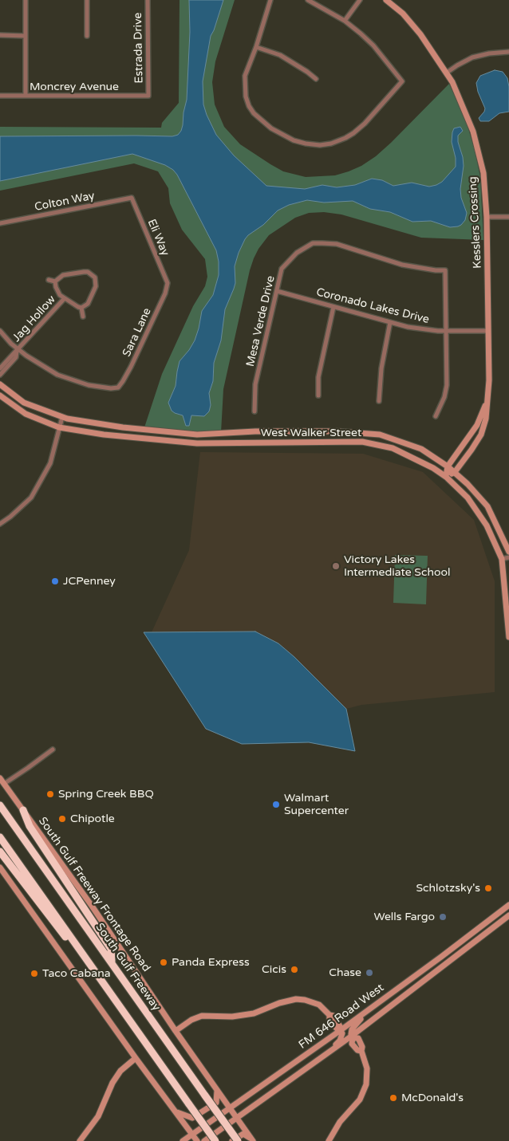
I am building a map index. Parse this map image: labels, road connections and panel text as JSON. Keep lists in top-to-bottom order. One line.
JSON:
{"streets":{"highway":["South Gulf Freeway"],"main road":["Kesslers Crossing","West Walker Street","South Gulf Freeway Frontage Road","FM 646 Road West"],"street":["Estrada Drive","Moncrey Avenue","Colton Way","Eli Way","Coronado Lakes Drive","Jag Hollow","Mesa Verde Drive","Sara Lane"]},"crossings":[["Estrada Drive","Moncrey Avenue"],["Colton Way","Eli Way"],["Kesslers Crossing","Coronado Lakes Drive"],["Kesslers Crossing","West Walker Street"],["Eli Way","Sara Lane"],["Coronado Lakes Drive","Mesa Verde Drive"],["Jag Hollow","Sara Lane"],["South Gulf Freeway Frontage Road","FM 646 Road West"]],"places":["Victory Lakes Intermediate School","JCPenney","Spring Creek BBQ","Walmart Supercenter","Chipotle","Schlotzsky's","Wells Fargo","Panda Express","Cicis","Chase","Taco Cabana","McDonald's"]}
